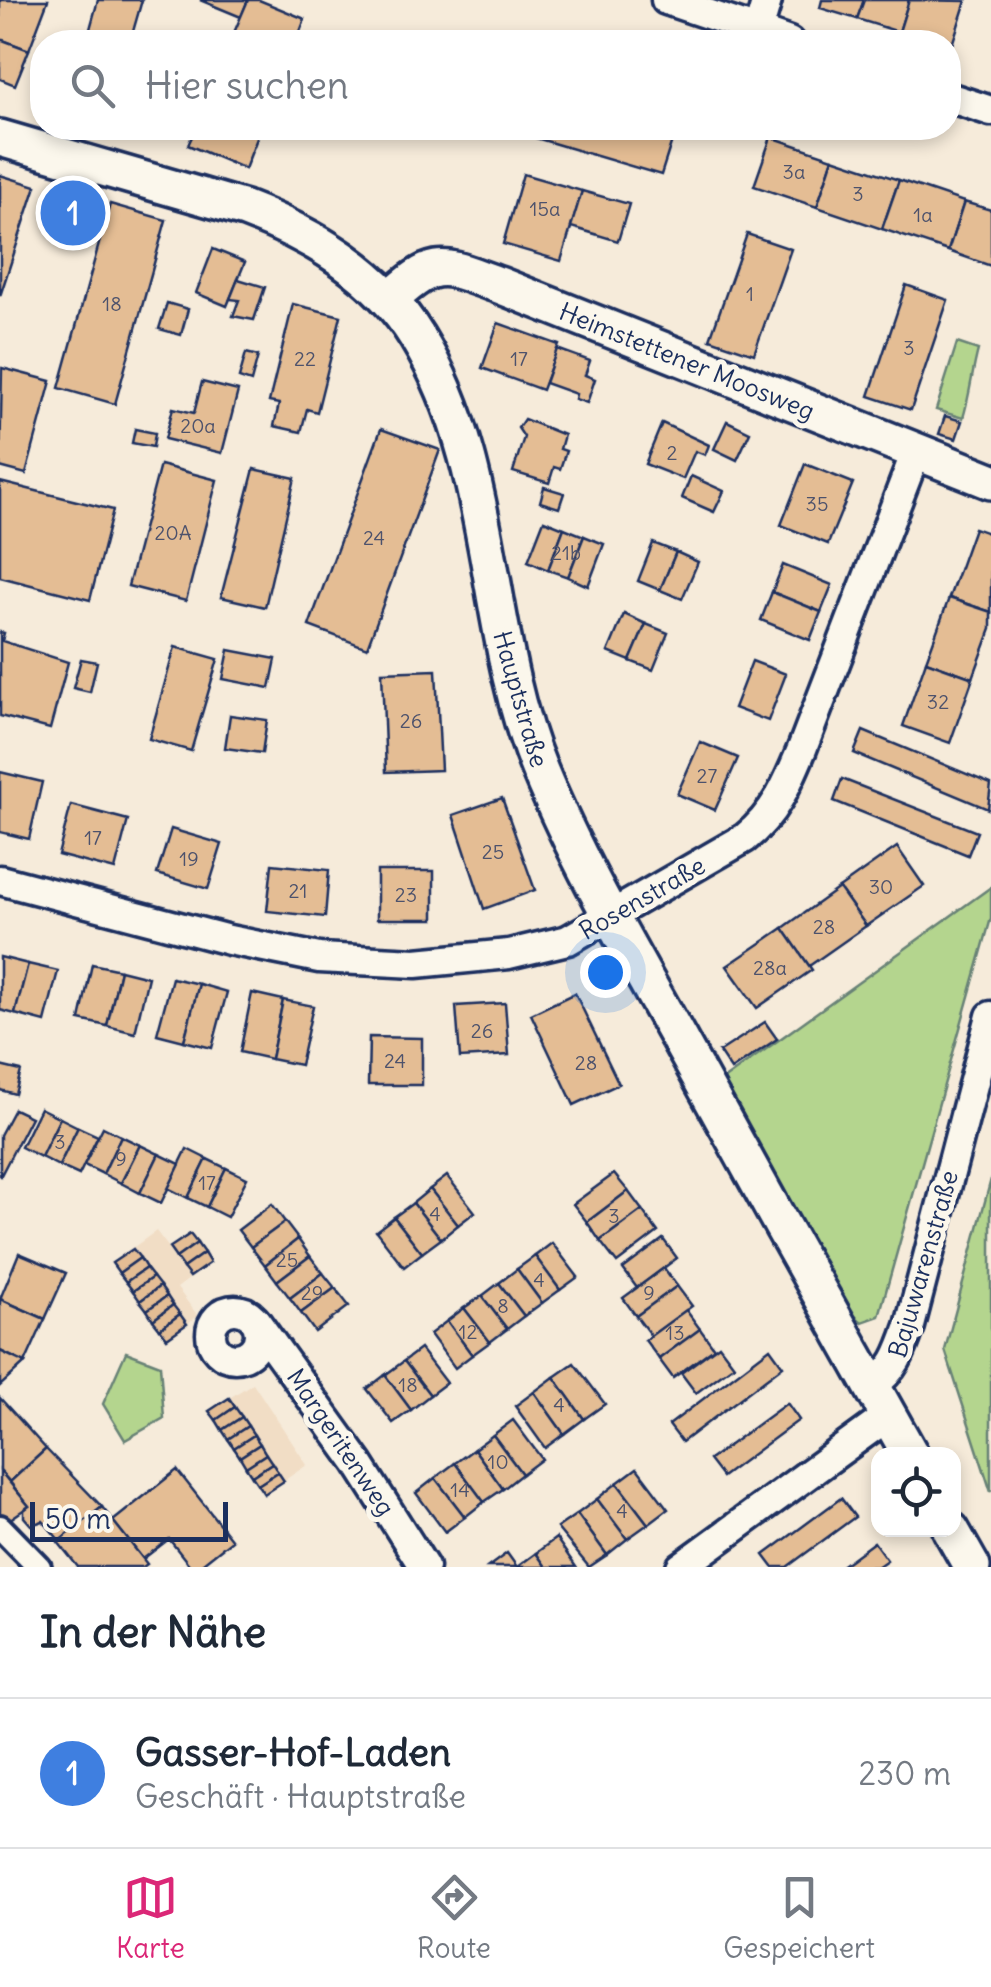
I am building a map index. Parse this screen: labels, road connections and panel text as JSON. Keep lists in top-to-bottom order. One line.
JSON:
{"streets":{"street":["Heimstettener Moosweg","Hauptstraße","Rosenstraße","Bajuwarenstraße","Margeritenweg"]},"crossings":[["Heimstettener Moosweg","Hauptstraße"],["Heimstettener Moosweg","Rosenstraße"],["Hauptstraße","Rosenstraße"],["Hauptstraße","Bajuwarenstraße"]],"house_numbers":["3a","3","15a","1a","1","18","3","22","17","20a","2","35","20A","24","21b","32","26","27","17","25","19","30","21","23","28","28a","26","24","28","3","9","17","4","3","25","4","29","9","8","12","13","18","4","10","14","4"],"scale_bar":"50 m","page":{"search":"Hier suchen","pins":"1","scale":"50 m","heading":"In der Nähe","list":[{"mark":"1","name":"Gasser-Hof-Laden","note":"Geschäft · Hauptstraße","value":"230 m"}],"nav":["Karte","Route","Gespeichert"]}}
